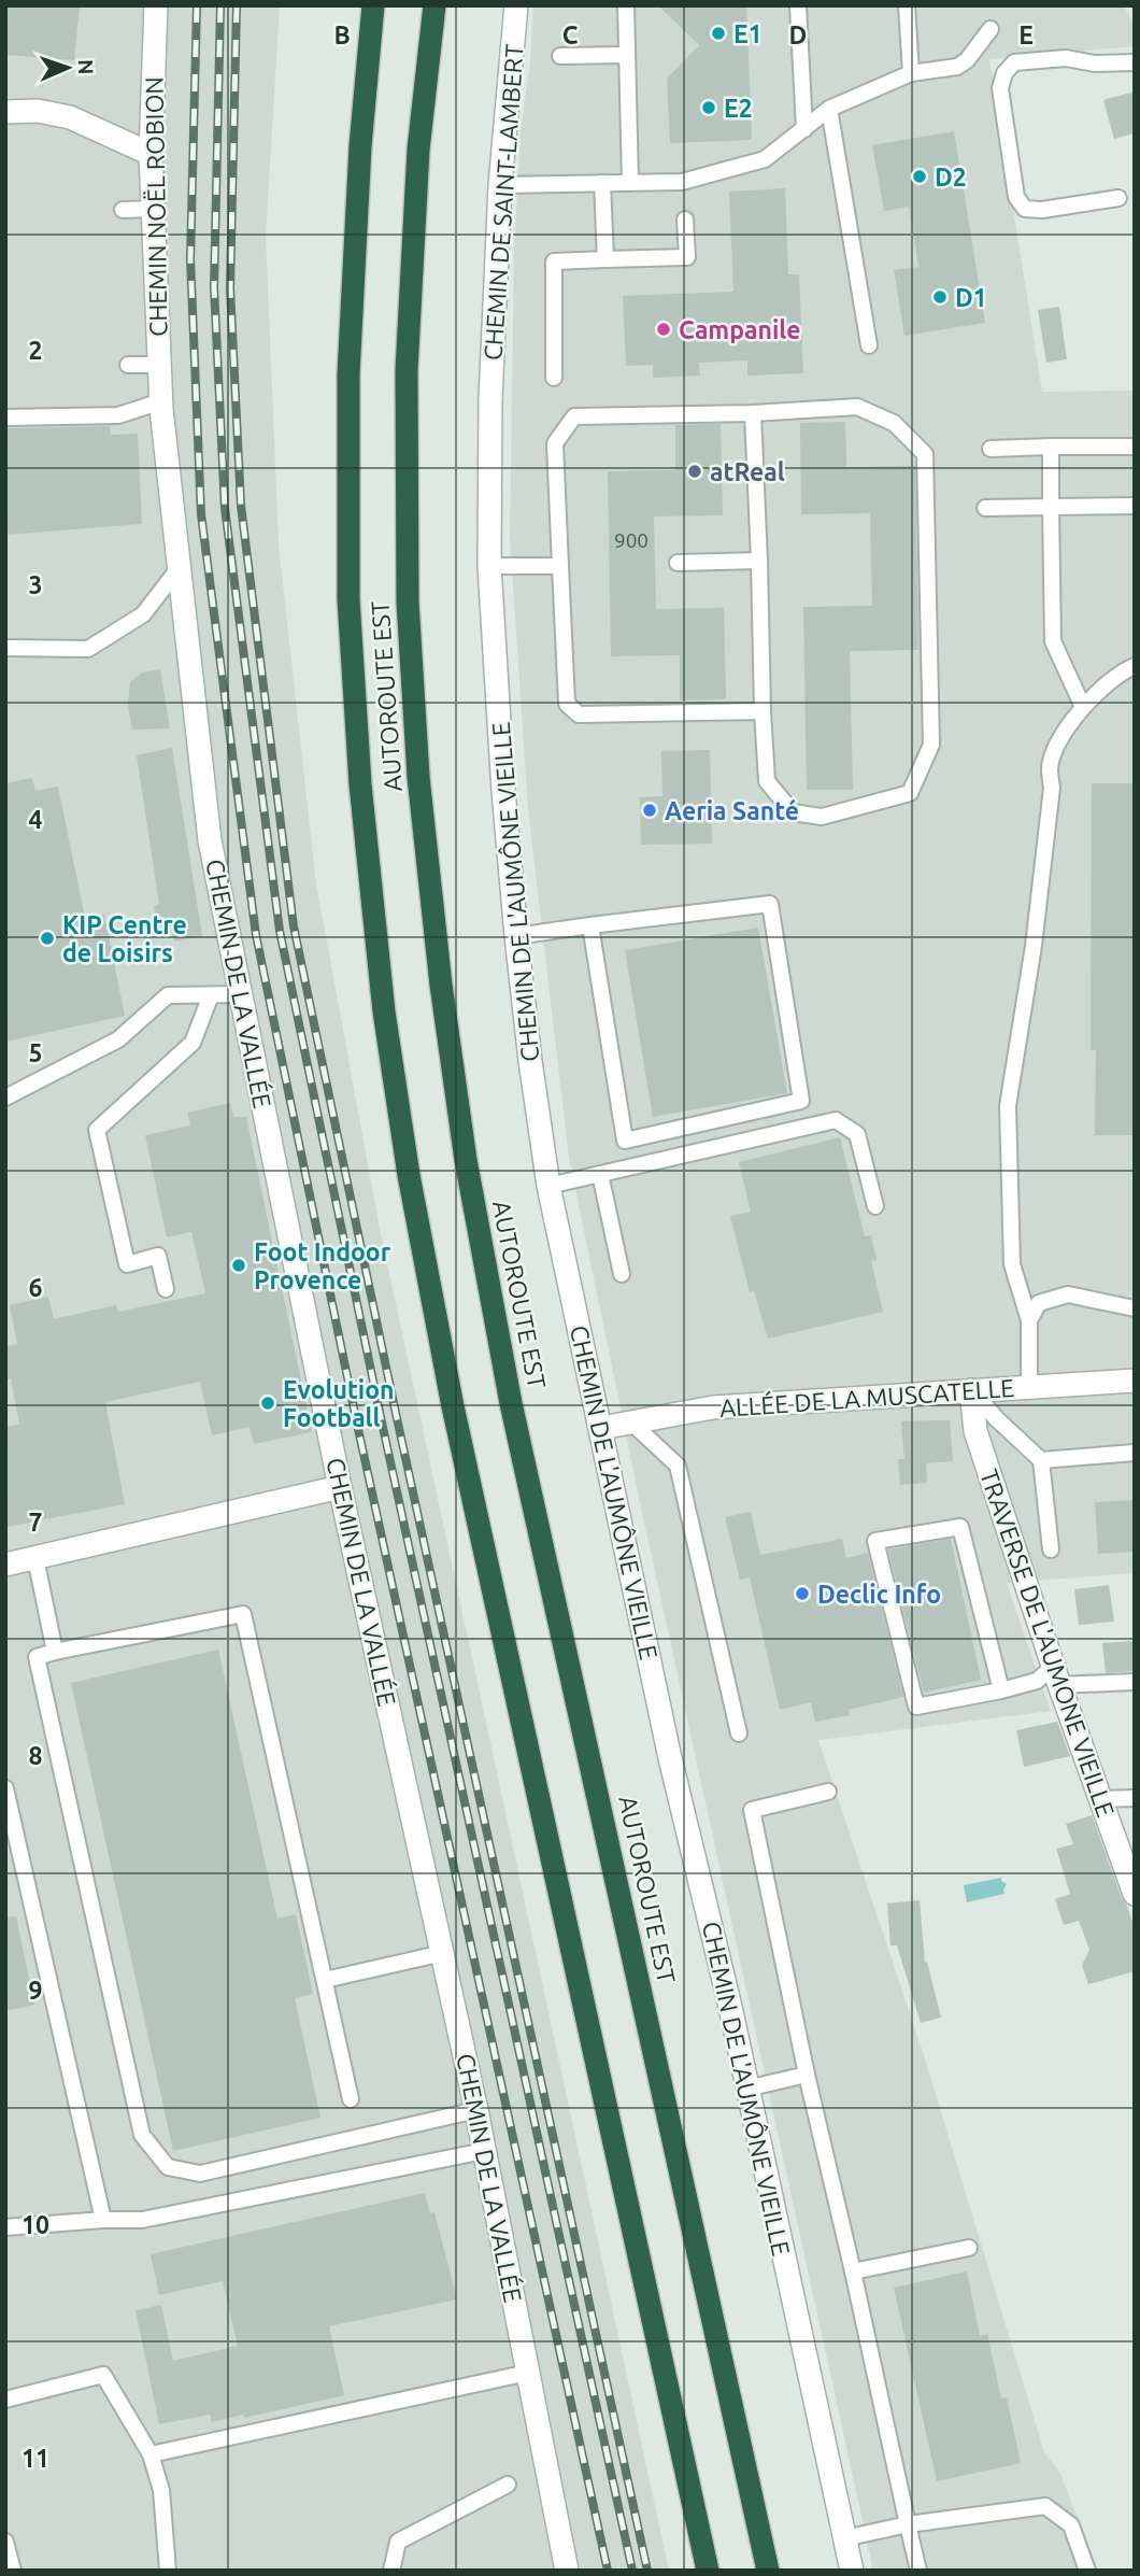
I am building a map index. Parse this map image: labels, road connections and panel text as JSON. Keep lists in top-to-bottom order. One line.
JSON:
{"streets":{"highway":["AUTOROUTE EST"],"street":["CHEMIN DE SAINT-LAMBERT","CHEMIN NOËL ROBION","CHEMIN DE L'AUMÔNE VIEILLE","CHEMIN DE LA VALLÉE","ALLÉE DE LA MUSCATELLE","TRAVERSE DE L'AUMONE VIEILLE"]},"crossings":[["CHEMIN DE SAINT-LAMBERT","CHEMIN DE L'AUMÔNE VIEILLE"],["CHEMIN NOËL ROBION","CHEMIN DE LA VALLÉE"],["CHEMIN DE L'AUMÔNE VIEILLE","ALLÉE DE LA MUSCATELLE"],["ALLÉE DE LA MUSCATELLE","TRAVERSE DE L'AUMONE VIEILLE"]],"places":["E1","E2","D2","D1","Campanile","atReal","Aeria Santé","KIP Centre de Loisirs","Foot Indoor Provence","Evolution Football","Declic Info"],"house_numbers":["900"],"north":"right","grid":{"columns":["B","C","D","E"],"rows":["2","3","4","5","6","7","8","9","10","11"]}}
